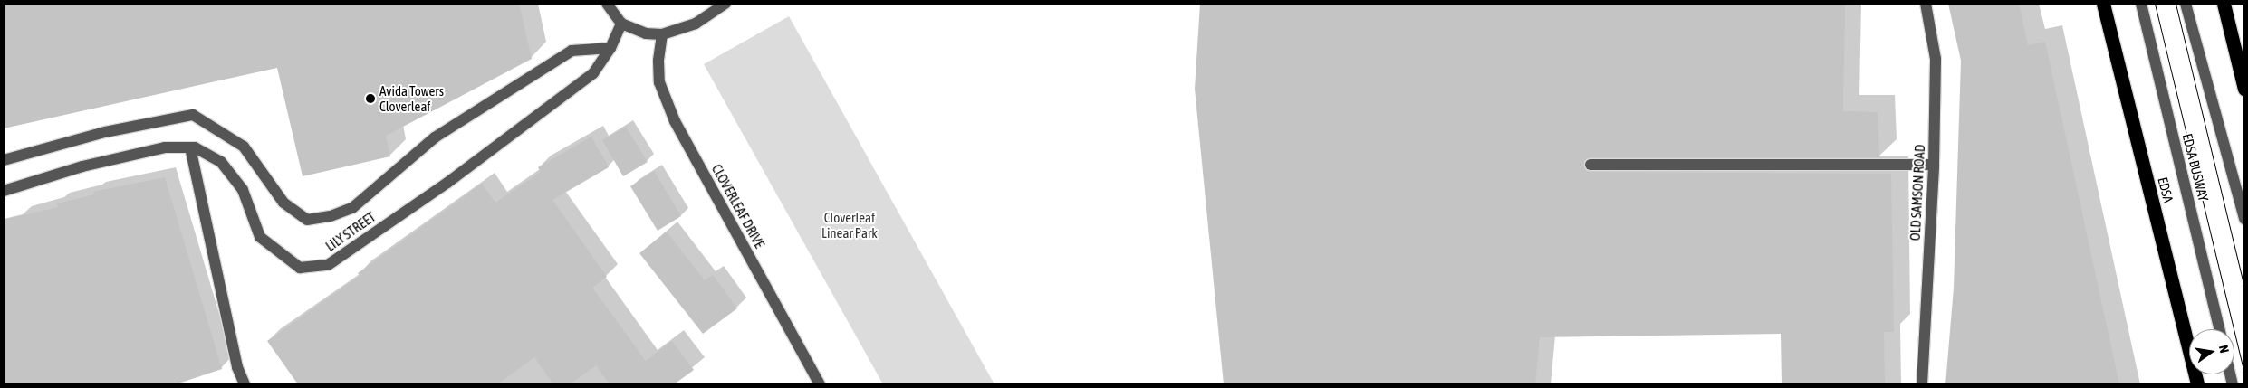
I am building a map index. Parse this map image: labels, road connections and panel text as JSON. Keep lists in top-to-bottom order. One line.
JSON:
{"streets":{"highway":["EDSA"],"street":["EDSA BUSWAY","OLD SAMSON ROAD","CLOVERLEAF DRIVE","LILY STREET"]},"parks":["Cloverleaf Linear Park"],"places":["Avida Towers Cloverleaf"],"north":"right"}
